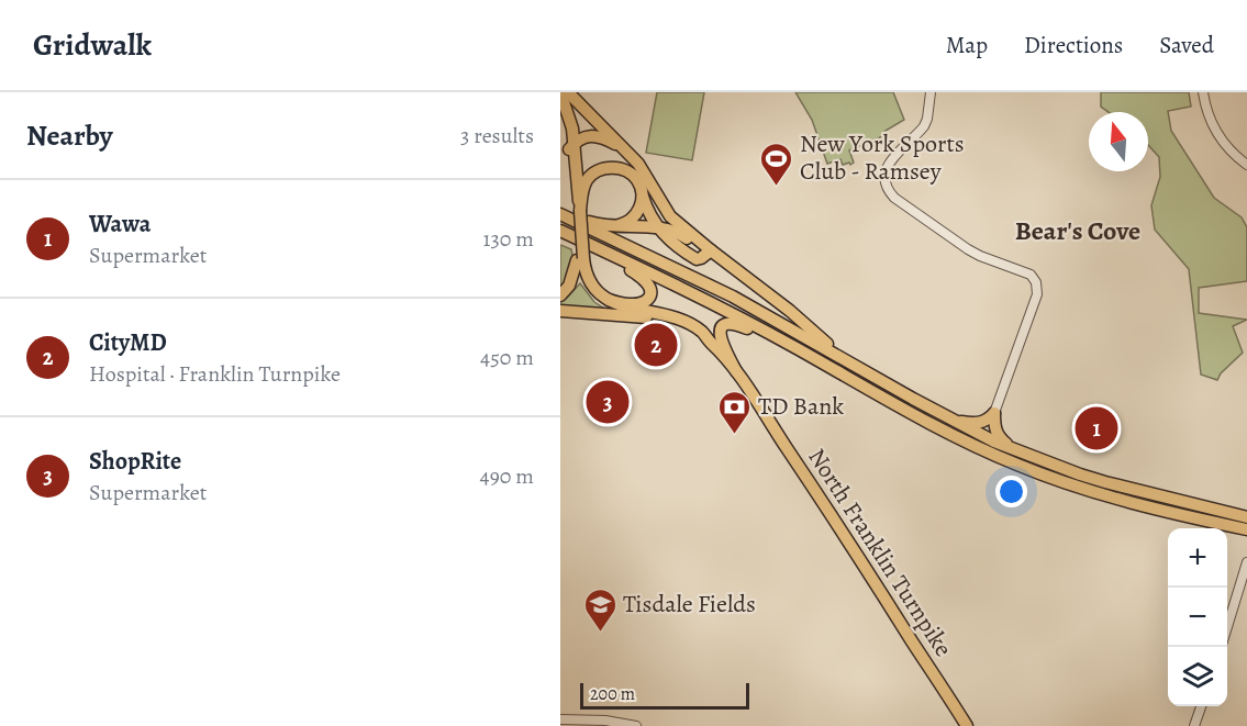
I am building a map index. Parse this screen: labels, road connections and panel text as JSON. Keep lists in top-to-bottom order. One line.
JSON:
{"streets":{"main road":["North Franklin Turnpike"]},"districts":["Bear's Cove"],"places":{"sports":["New York Sports Club - Ramsey"],"bank":["TD Bank"],"school or university":["Tisdale Fields"]},"scale_bar":"200 m","north":"top","page":{"header":"Gridwalk","nav":["Map","Directions","Saved"],"heading":["Nearby","3 results"],"list":[{"mark":"1","name":"Wawa","note":"Supermarket","value":"130 m"},{"mark":"2","name":"CityMD","note":"Hospital · Franklin Turnpike","value":"450 m"},{"mark":"3","name":"ShopRite","note":"Supermarket","value":"490 m"}],"pins":["2","3","1"],"map_buttons":["+","−"],"scale":"200 m"}}
